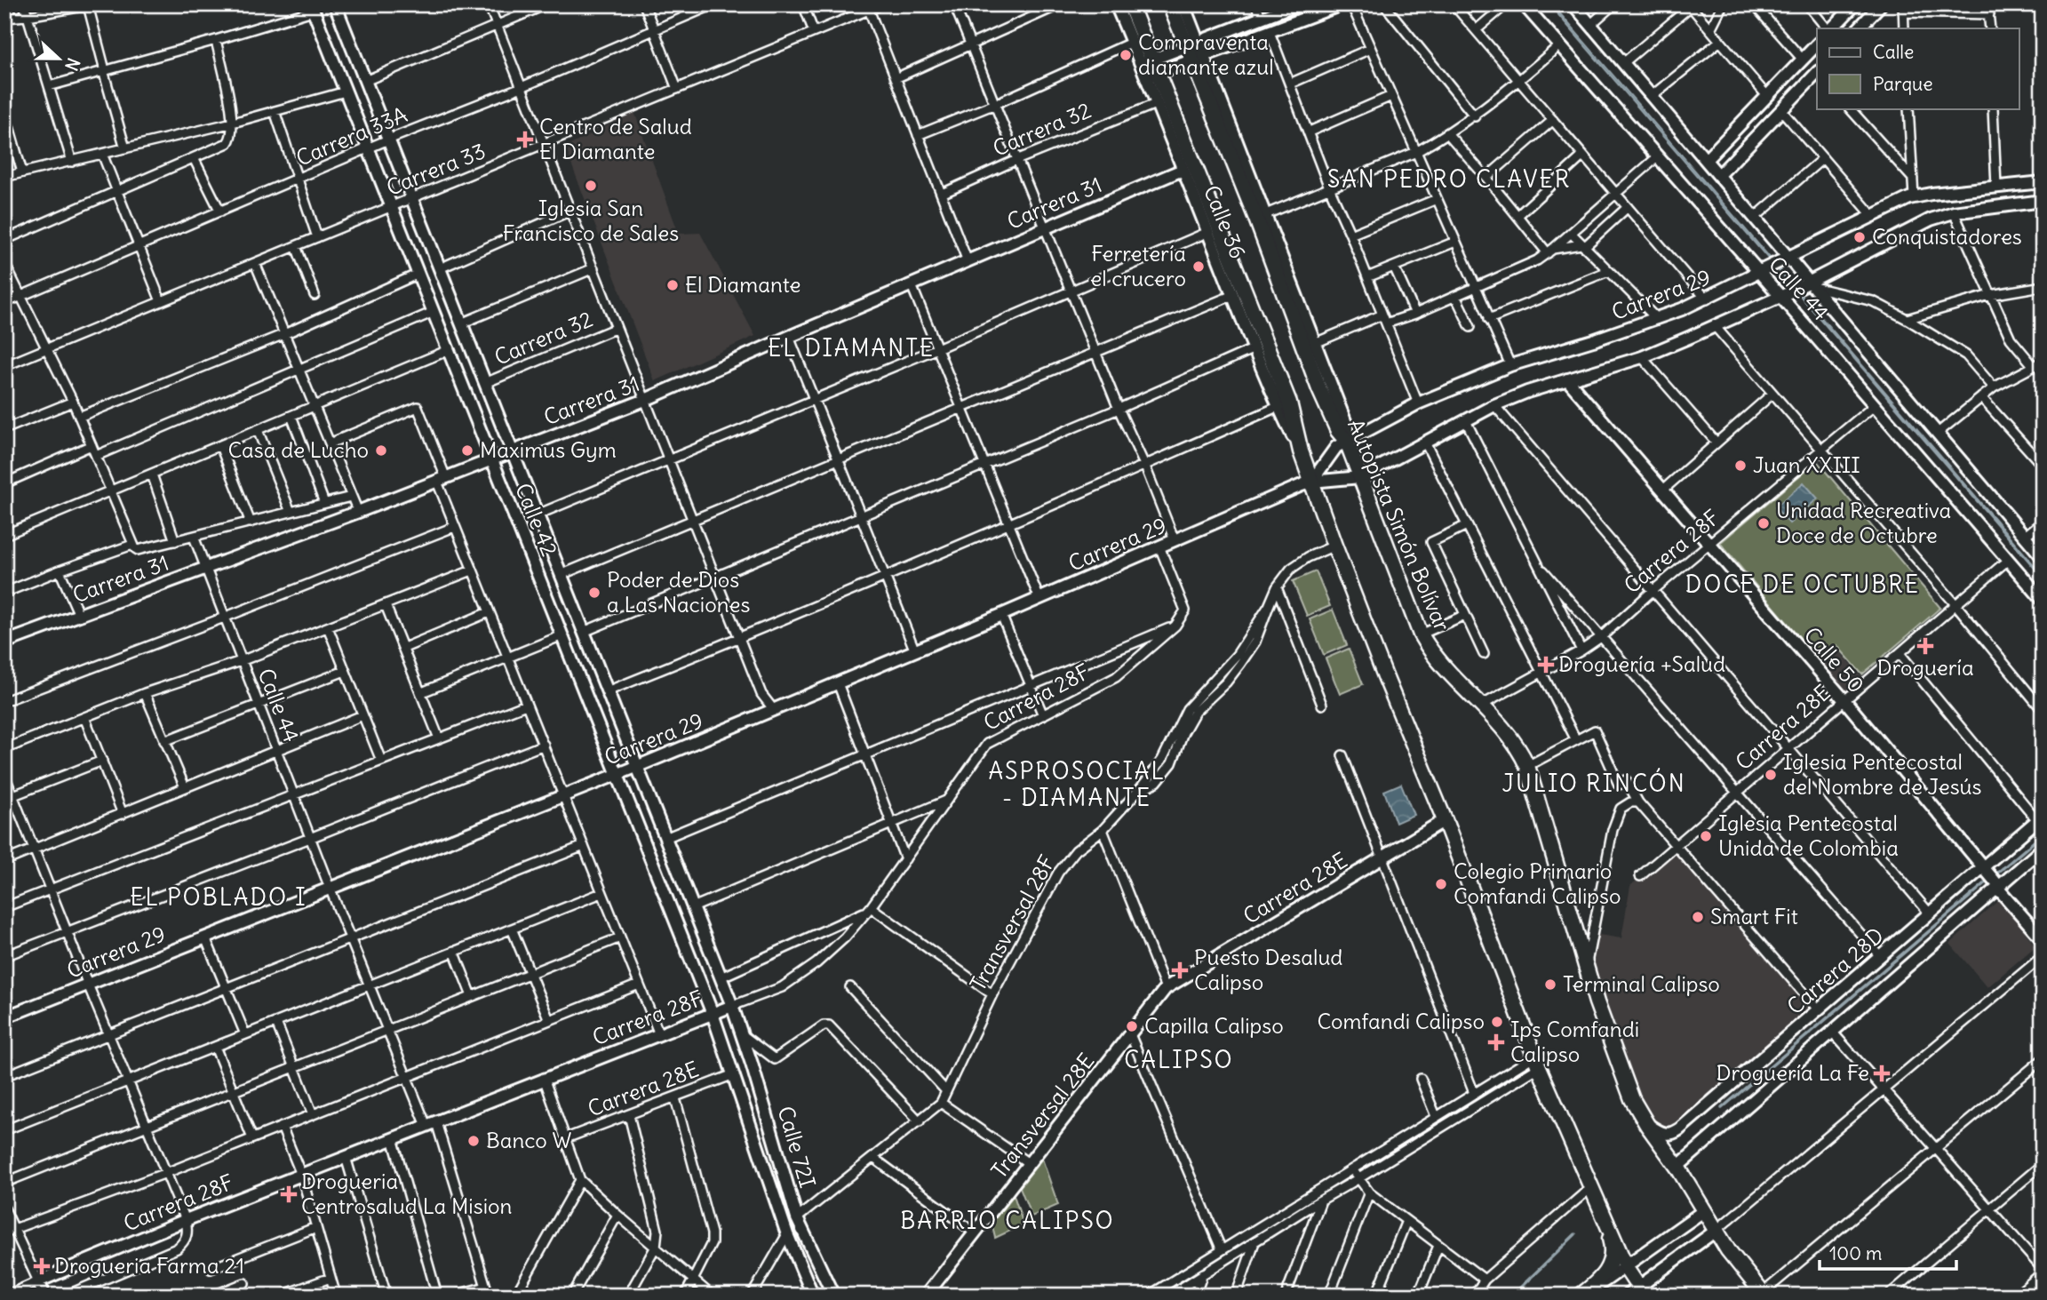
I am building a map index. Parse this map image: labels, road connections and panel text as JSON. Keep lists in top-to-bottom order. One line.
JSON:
{"streets":{"highway":["Autopista Simón Bolívar"],"street":["Carrera 32","Carrera 33A","Carrera 33","Carrera 31","Calle 36","Calle 44","Carrera 29","Calle 42","Carrera 28F","Calle 50","Carrera 28E","Transversal 28F","Carrera 28D","Transversal 28E","Calle 72I"]},"crossings":[["Carrera 32","Calle 36"],["Carrera 32","Calle 42"],["Carrera 33A","Calle 42"],["Carrera 33","Calle 42"],["Carrera 31","Calle 36"],["Carrera 31","Calle 44"],["Carrera 31","Calle 42"],["Calle 36","Carrera 29"],["Calle 36","Autopista Simón Bolívar"],["Calle 44","Carrera 29"],["Calle 44","Carrera 28F"],["Calle 44","Carrera 28E"],["Carrera 29","Calle 42"],["Carrera 29","Autopista Simón Bolívar"],["Carrera 29","Carrera 28F"],["Carrera 29","Calle 50"],["Calle 42","Carrera 28F"],["Calle 42","Calle 72I"],["Autopista Simón Bolívar","Carrera 28F"],["Autopista Simón Bolívar","Carrera 28D"],["Carrera 28F","Calle 50"],["Carrera 28F","Calle 72I"],["Calle 50","Carrera 28E"],["Calle 50","Carrera 28D"],["Carrera 28E","Transversal 28E"],["Carrera 28E","Calle 72I"],["Transversal 28F","Calle 72I"]],"districts":["SAN PEDRO CLAVER","EL DIAMANTE","DOCE DE OCTUBRE","ASPROSOCIAL - DIAMANTE","JULIO RINCÓN","EL POBLADO I","CALIPSO","BARRIO CALIPSO"],"places":{"other":["Compraventa diamante azul","Iglesia San Francisco de Sales","Conquistadores","Ferretería el crucero","El Diamante","Casa de Lucho","Maximus Gym","Juan XXIII","Unidad Recreativa Doce de Octubre","Poder de Dios a Las Naciones","Iglesia Pentecostal del Nombre de Jesús","Iglesia Pentecostal Unida de Colombia","Colegio Primario Comfandi Calipso","Smart Fit","Terminal Calipso","Comfandi Calipso","Capilla Calipso","Banco W"],"health":["Centro de Salud El Diamante","Droguería","Droguería +Salud","Puesto Desalud Calipso","Ips Comfandi Calipso","Droguería La Fe","Drogueria Centrosalud La Mision","Drogueria Farma 21"]},"legend":["Calle","Parque"],"scale_bar":"100 m","north":"right"}
